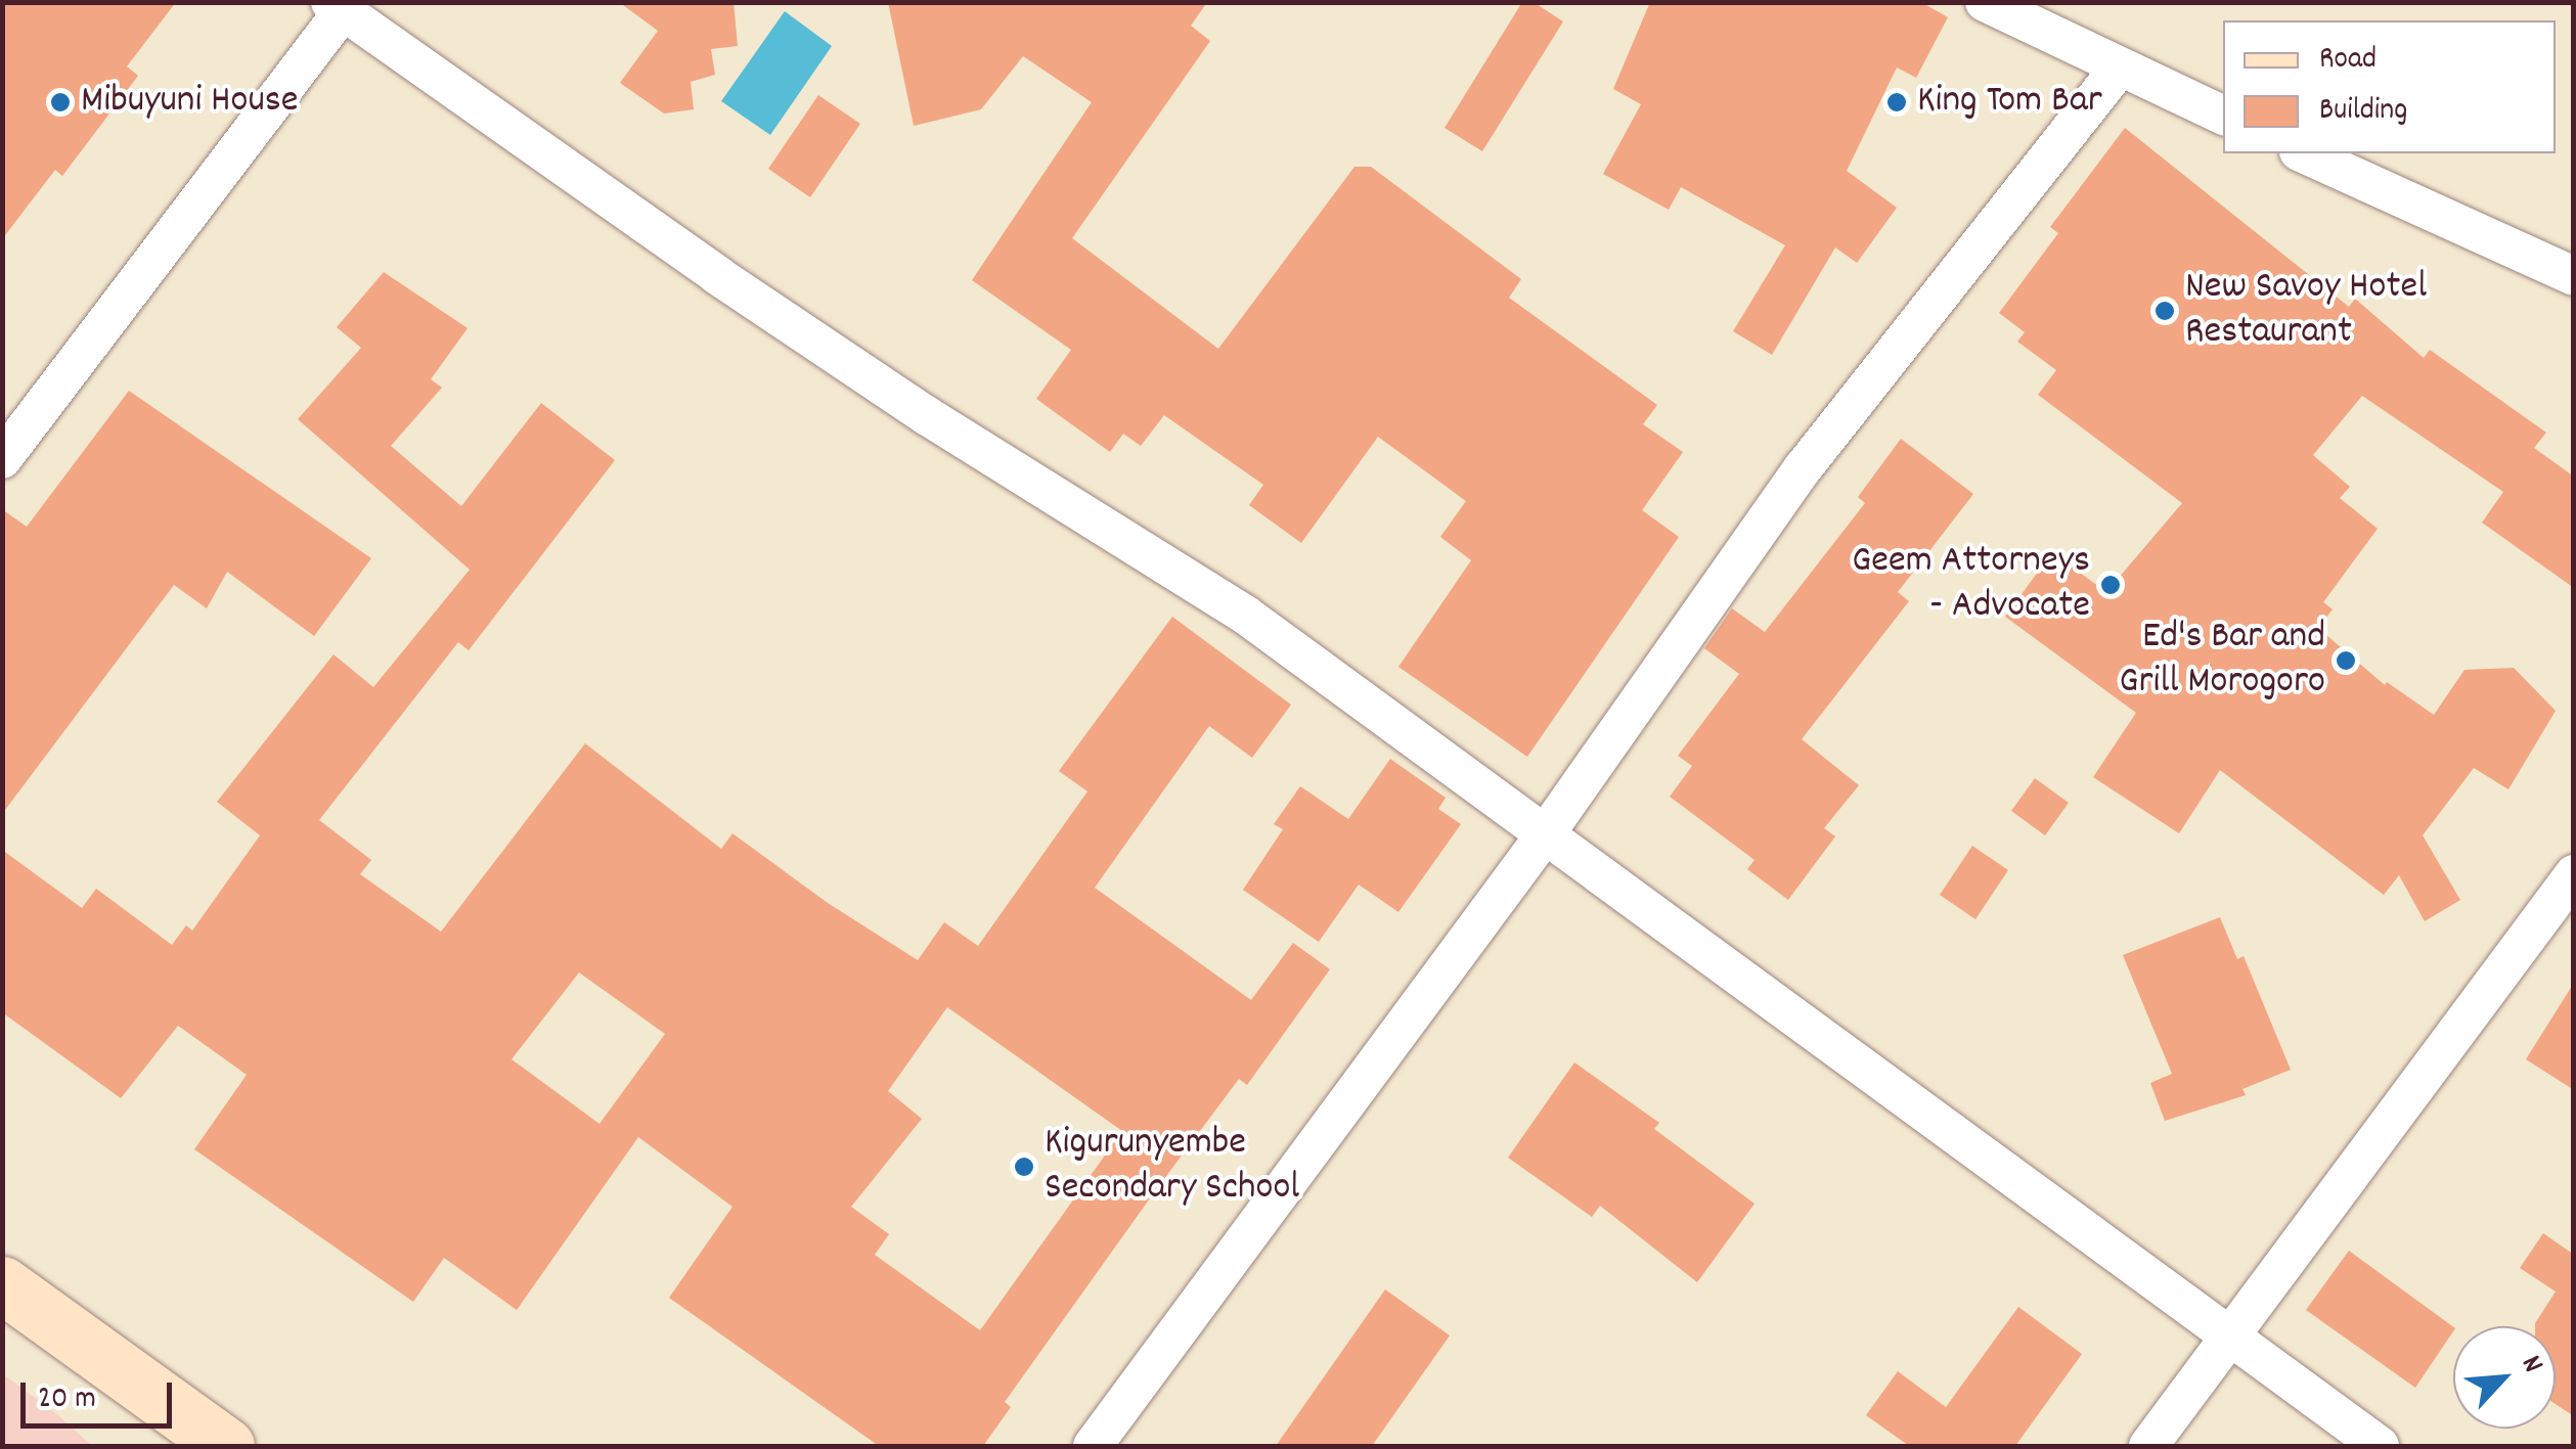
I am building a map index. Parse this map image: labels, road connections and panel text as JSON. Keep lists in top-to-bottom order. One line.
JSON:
{"places":["Mibuyuni House","King Tom Bar","New Savoy Hotel Restaurant","Geem Attorneys - Advocate","Ed's Bar and Grill Morogoro","Kigurunyembe Secondary School"],"legend":["Road","Building"],"scale_bar":"20 m","north":"top right"}
